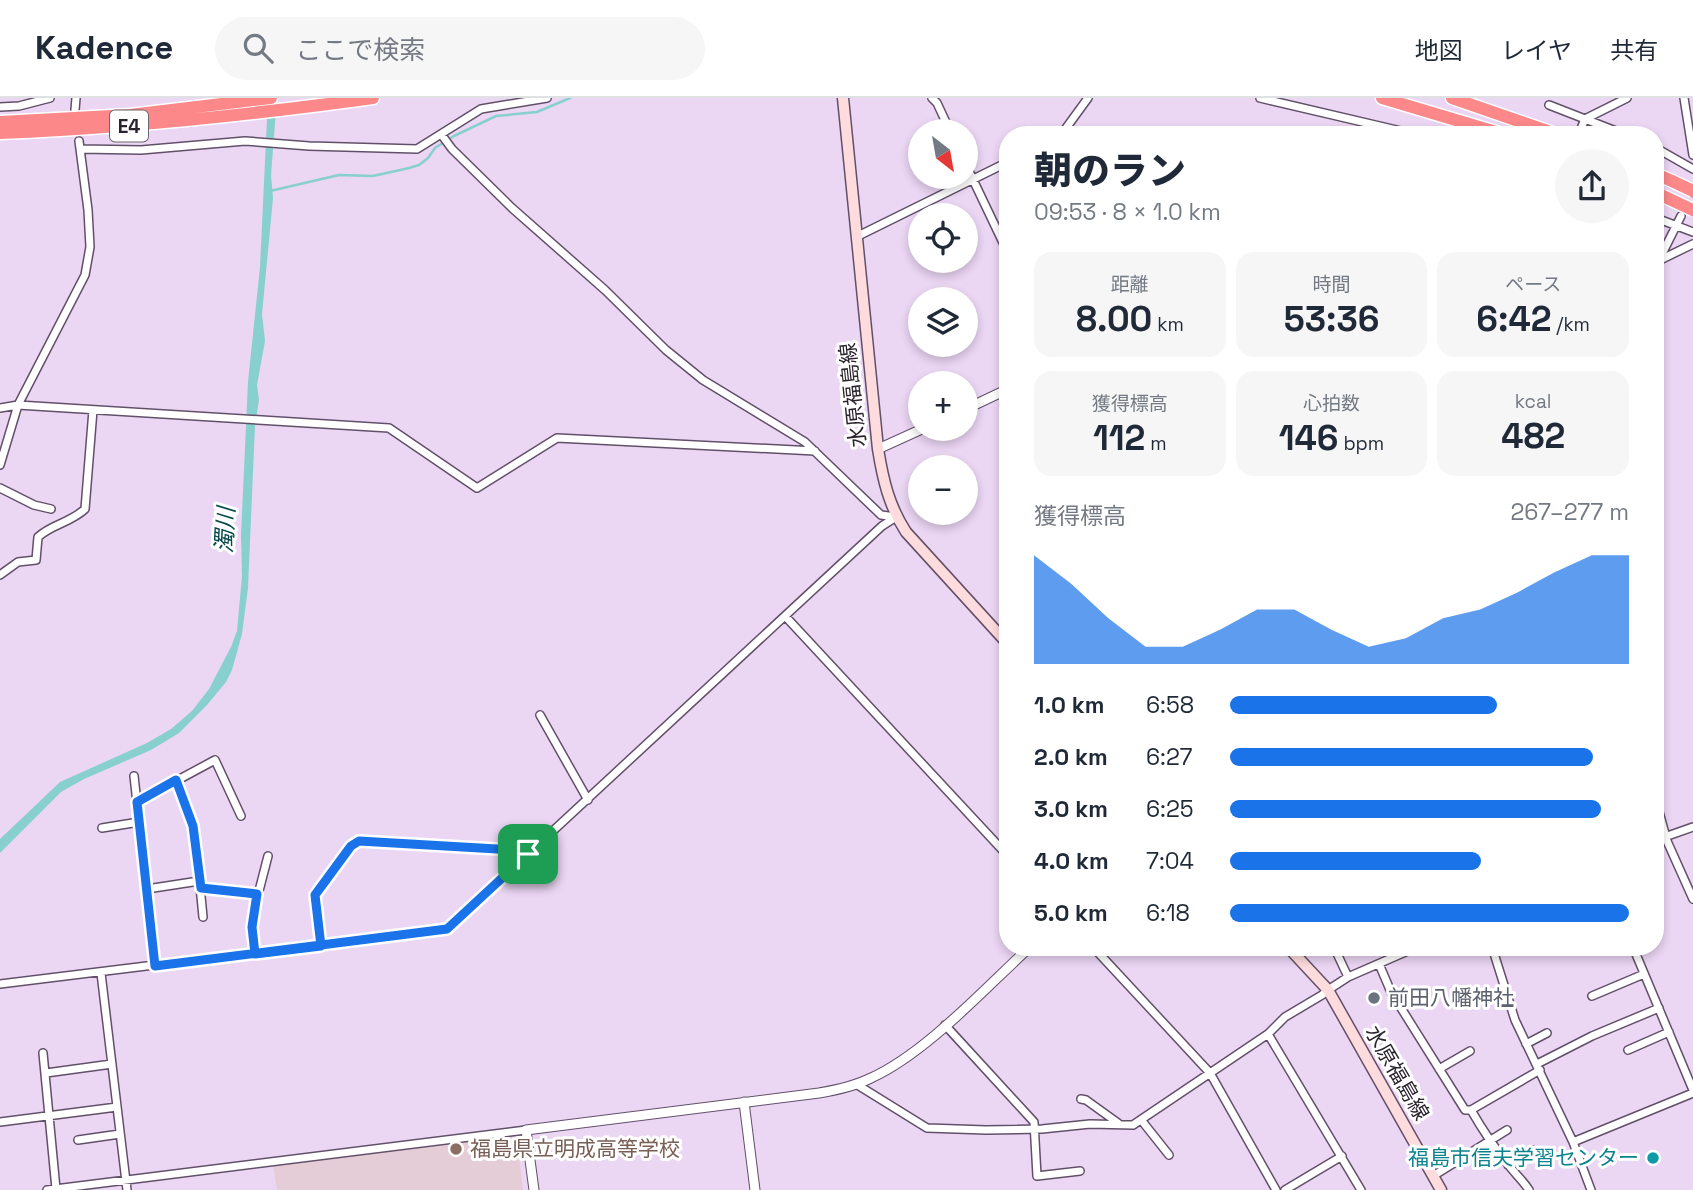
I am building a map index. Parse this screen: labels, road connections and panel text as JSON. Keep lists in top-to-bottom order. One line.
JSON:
{"streets":{"highway":["E4"],"main road":["水原福島線"]},"water":["濁川"],"places":["前田八幡神社","福島県立明成高等学校","福島市信夫学習センター"],"north":"bottom right","page":{"header":"Kadence","search":"ここで検索","nav":["地図","レイヤ","共有"],"map_buttons":["+","−"],"heading":["朝のラン","09:53 · 8 × 1.0 km"],"stats":[["距離","8.00 km"],["時間","53:36"],["ペース","6:42 /km"],["獲得標高","112 m"],["心拍数","146 bpm"],["kcal","482"]],"chart":["獲得標高","267–277 m"],"list":[{"name":"1.0 km","note":"6:58"},{"name":"2.0 km","note":"6:27"},{"name":"3.0 km","note":"6:25"},{"name":"4.0 km","note":"7:04"},{"name":"5.0 km","note":"6:18"}]}}
